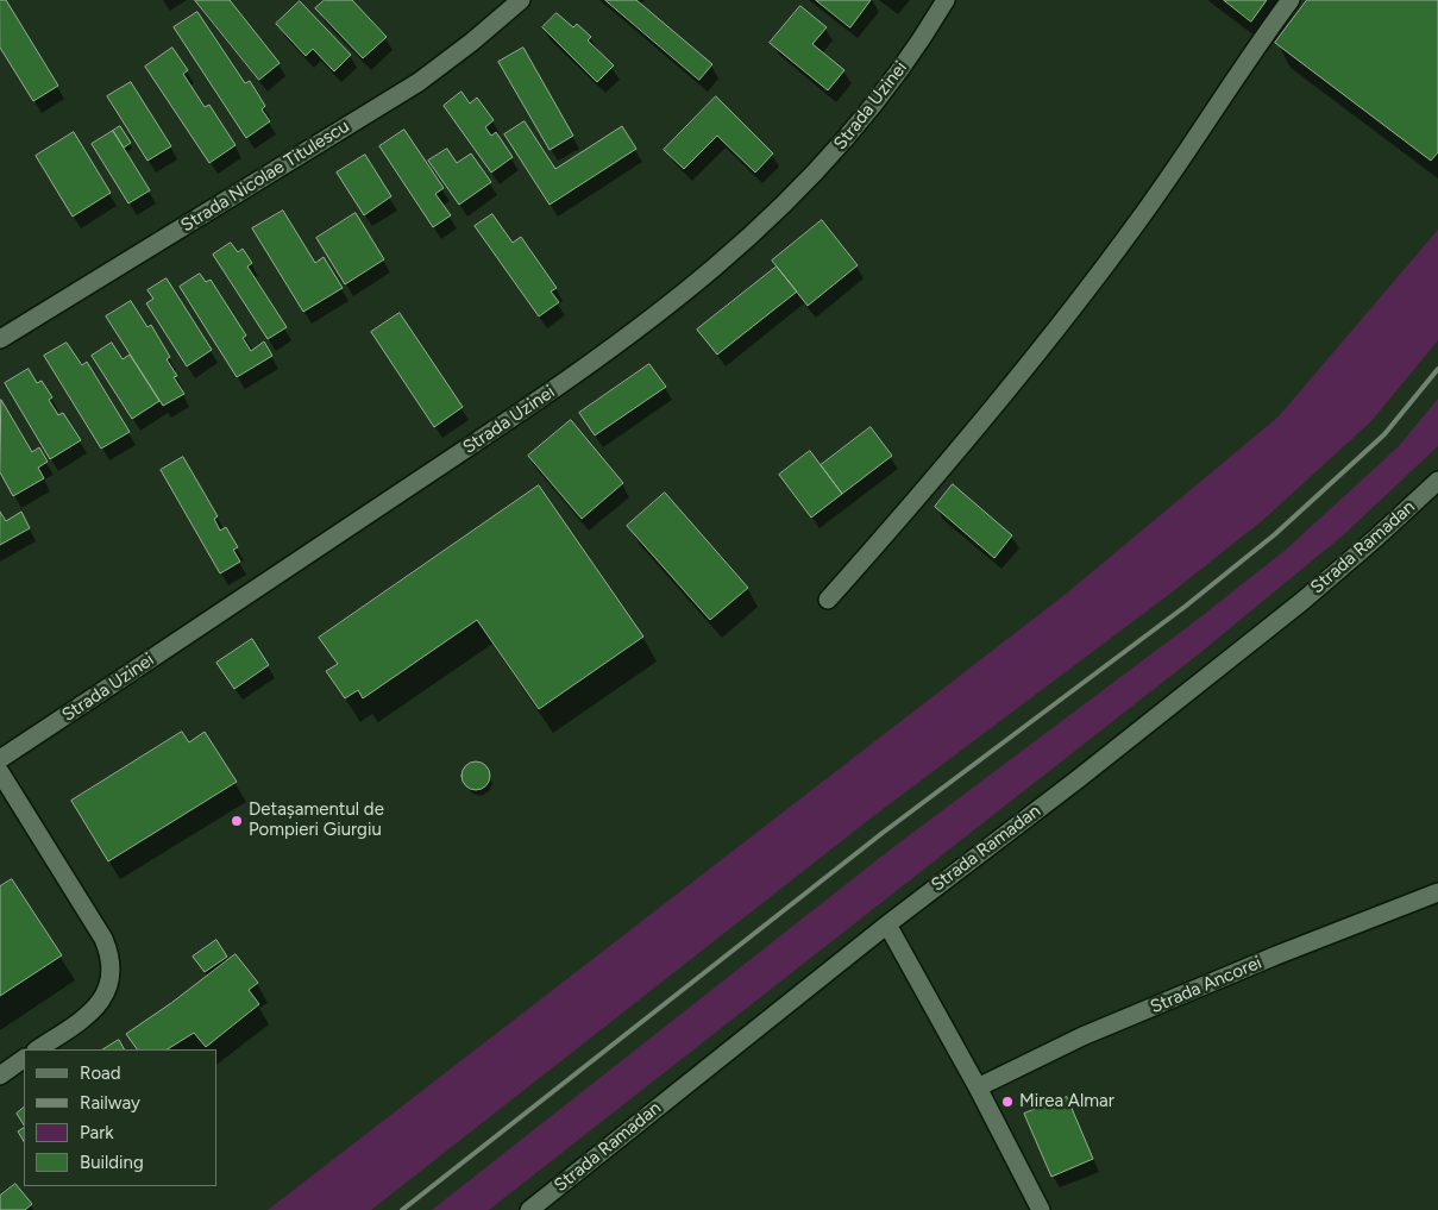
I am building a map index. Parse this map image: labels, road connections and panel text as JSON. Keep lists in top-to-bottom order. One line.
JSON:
{"streets":{"street":["Strada Uzinei","Strada Nicolae Titulescu","Strada Ramadan","Strada Ancorei"]},"places":["Detașamentul de Pompieri Giurgiu","Mirea Almar"],"legend":["Road","Railway","Park","Building"]}
